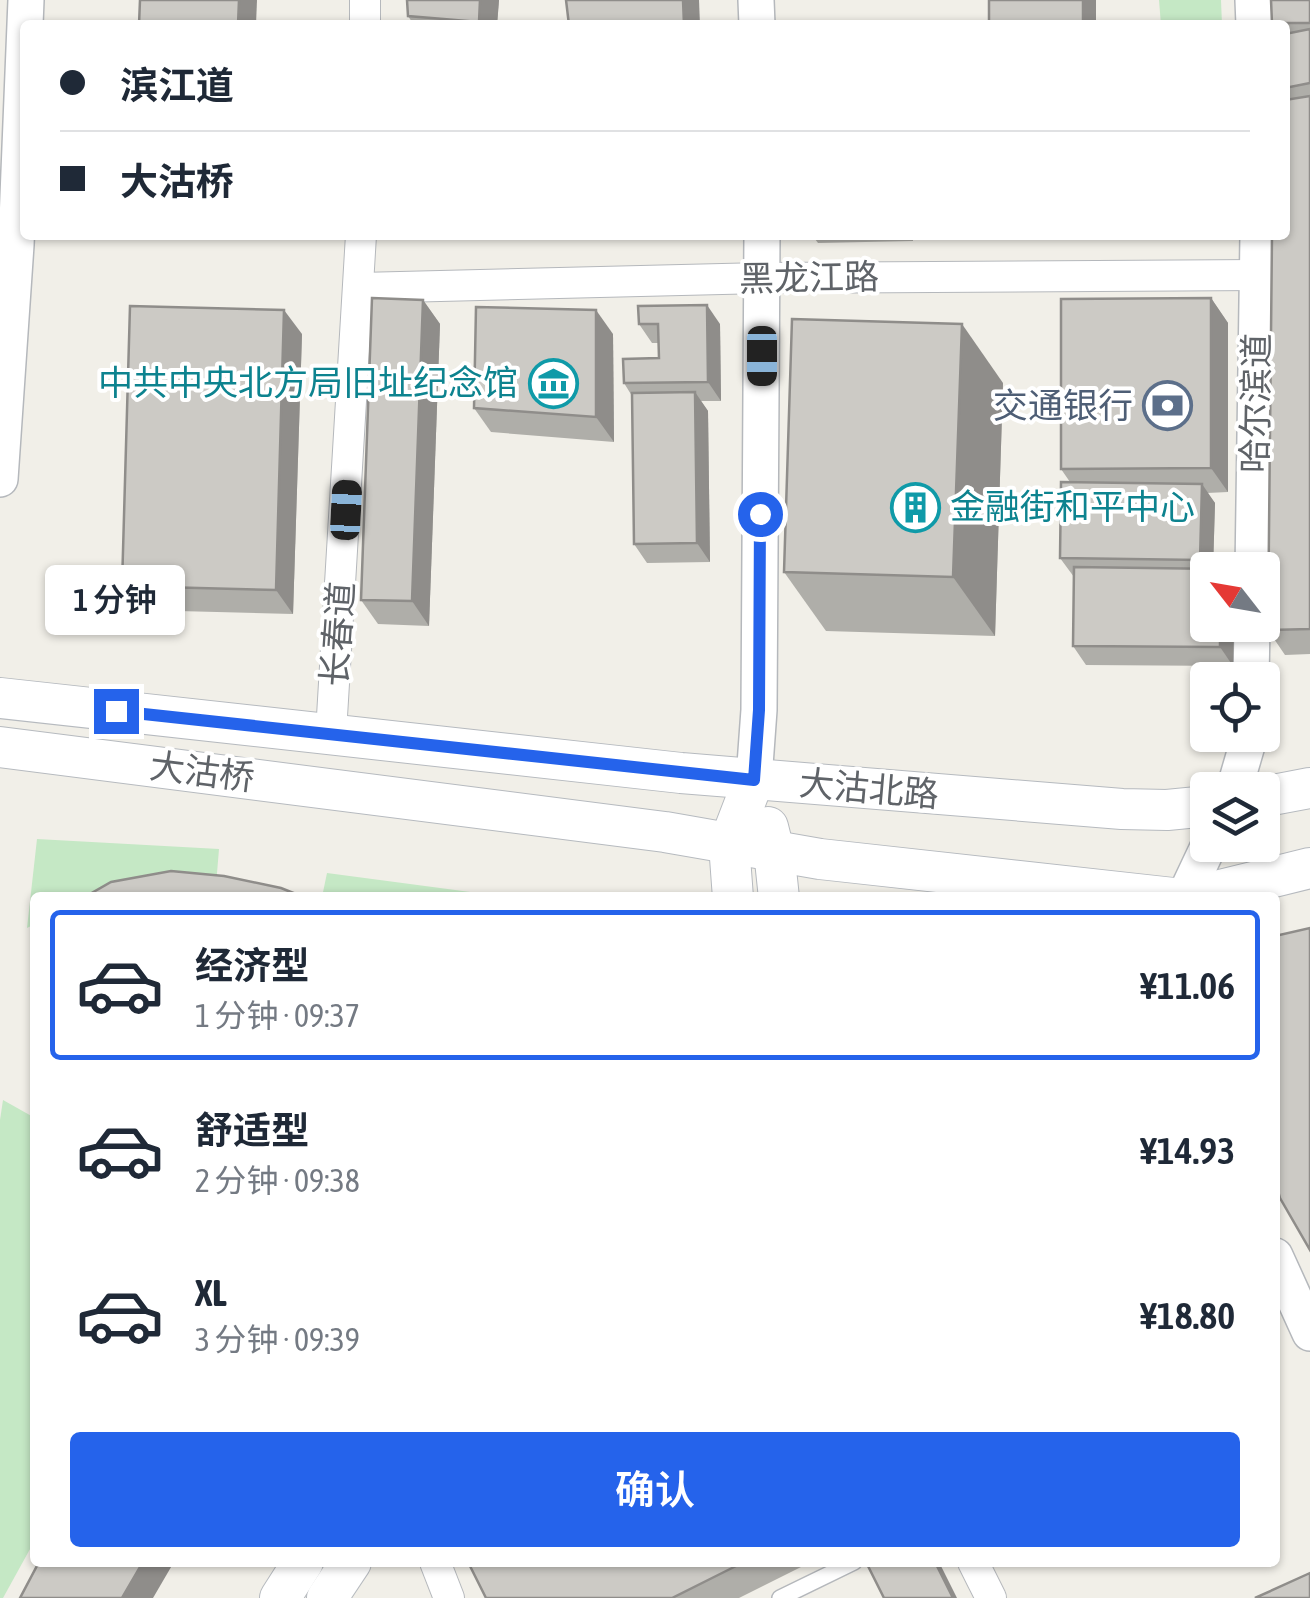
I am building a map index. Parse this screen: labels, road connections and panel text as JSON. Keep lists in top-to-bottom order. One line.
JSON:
{"streets":{"main road":["大沽桥","大沽北路"],"street":["黑龙江路","哈尔滨道","长春道"]},"crossings":[["黑龙江路","哈尔滨道"],["黑龙江路","长春道"],["长春道","大沽桥"],["长春道","大沽北路"],["大沽桥","大沽北路"]],"places":{"museum":["中共中央北方局旧址纪念馆"],"bank":["交通银行"],"building":["金融街和平中心"]},"north":"top left","page":{"banner":["滨江道","大沽桥"],"bubble":"1 分钟","list":[{"name":"经济型","note":"1 分钟 · 09:37","value":"¥11.06"},{"name":"舒适型","note":"2 分钟 · 09:38","value":"¥14.93"},{"name":"XL","note":"3 分钟 · 09:39","value":"¥18.80"}],"buttons":"确认"}}
